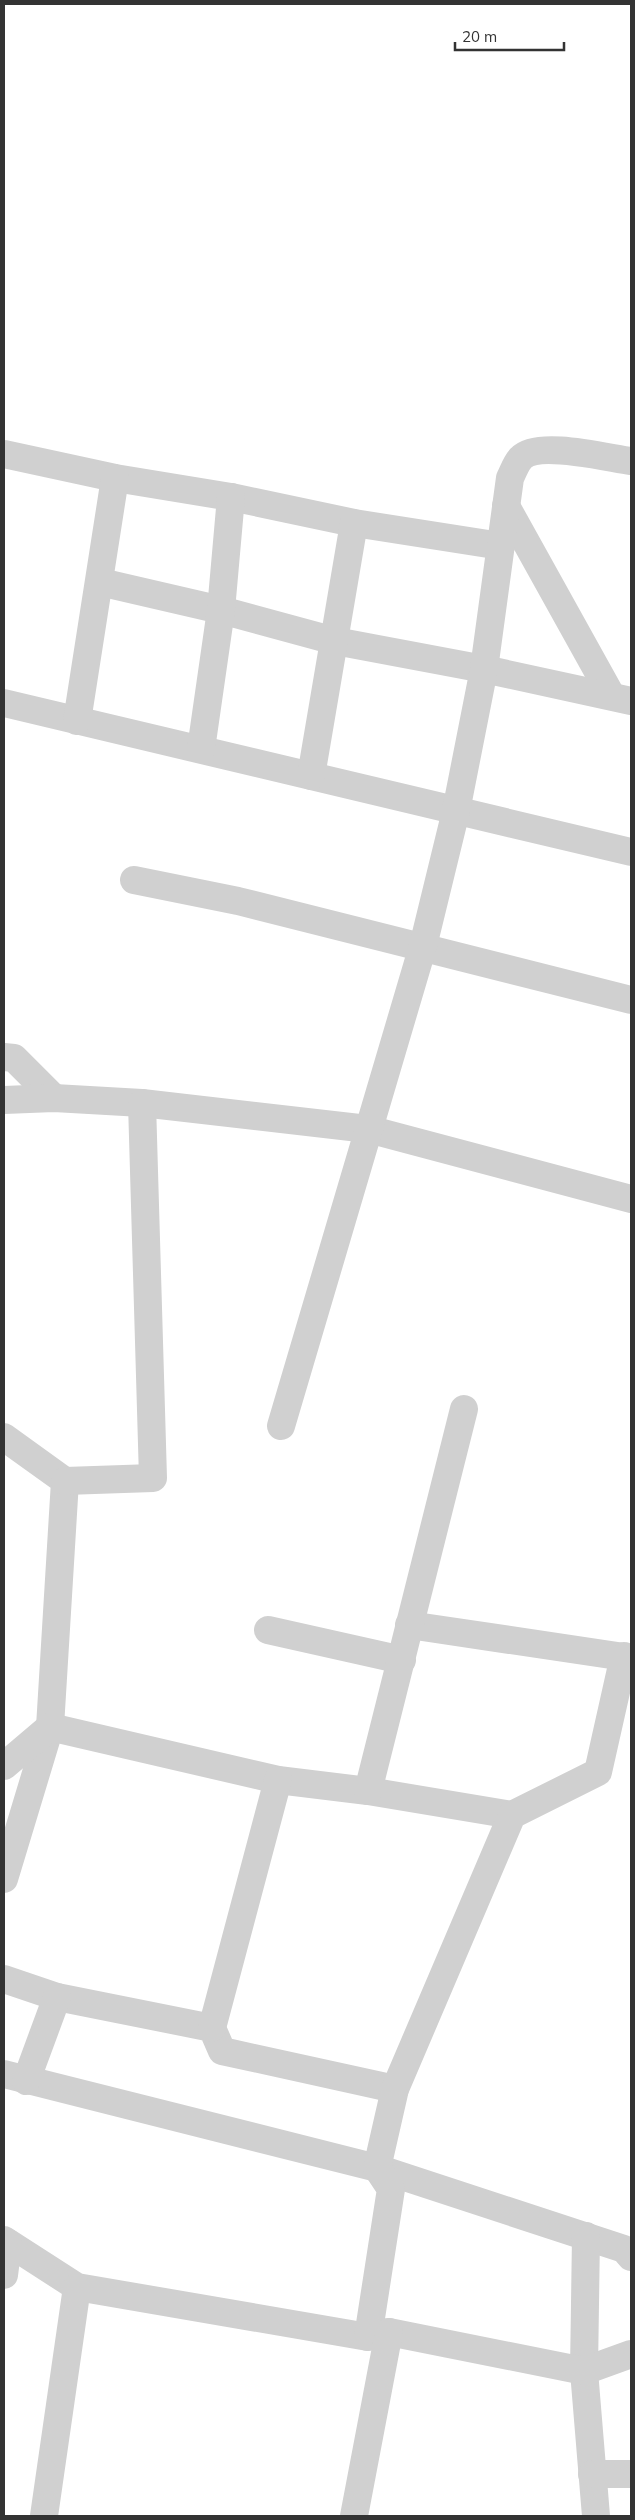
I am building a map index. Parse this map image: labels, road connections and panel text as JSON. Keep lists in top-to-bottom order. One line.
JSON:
{"scale_bar":"20 m"}
